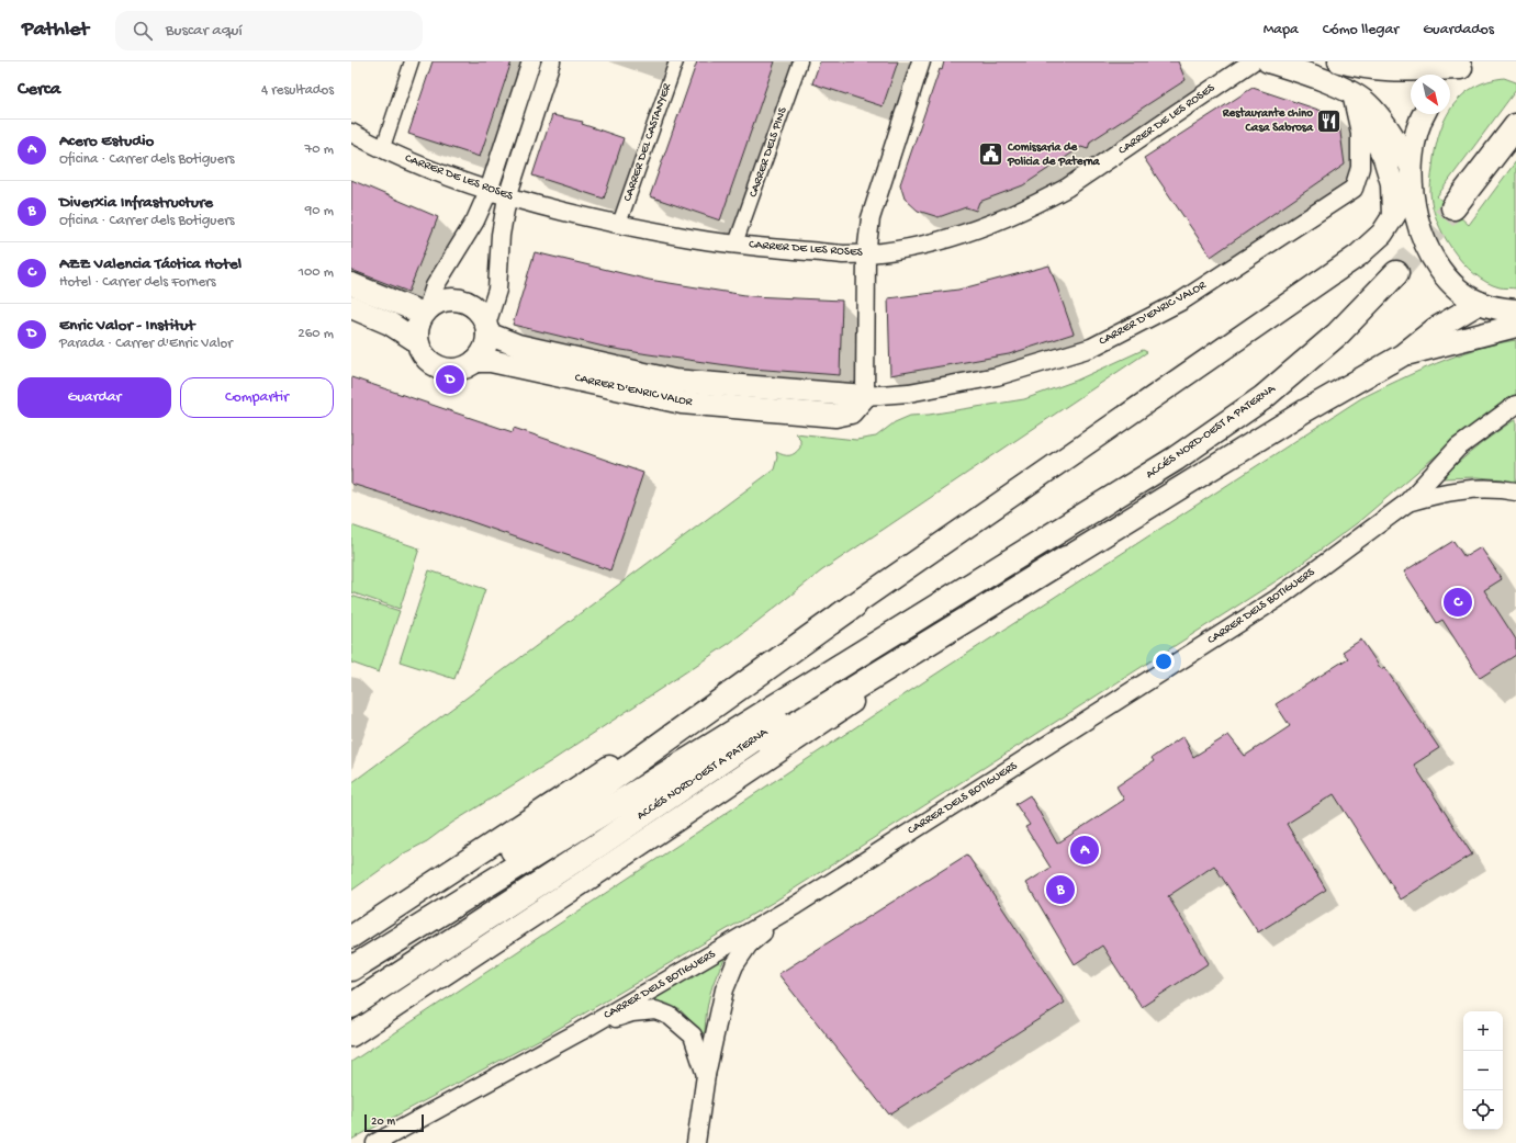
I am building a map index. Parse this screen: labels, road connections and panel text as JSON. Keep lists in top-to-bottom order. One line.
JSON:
{"streets":{"main road":["ACCÉS NORD-OEST A PATERNA"],"street":["CARRER DE LES ROSES","CARRER DEL CASTANYER","CARRER DELS PINS","CARRER D'ENRIC VALOR","CARRER DELS BOTIGUERS"]},"crossings":[["CARRER DE LES ROSES","CARRER DEL CASTANYER"],["CARRER DE LES ROSES","CARRER DELS PINS"]],"places":{"restaurant":["Restaurante chino Casa Sabrosa"],"public building":["Comissaria de Policia de Paterna"]},"scale_bar":"20 m","north":"bottom right","page":{"header":"Pathlet","search":"Buscar aquí","nav":["Mapa","Cómo llegar","Guardados"],"heading":["Cerca","4 resultados"],"list":[{"mark":"A","name":"Acero Estudio","note":"Oficina · Carrer dels Botiguers","value":"70 m"},{"mark":"B","name":"Diverxia Infrastructure","note":"Oficina · Carrer dels Botiguers","value":"90 m"},{"mark":"C","name":"AZZ Valencia Táctica Hotel","note":"Hotel · Carrer dels Forners","value":"100 m"},{"mark":"D","name":"Enric Valor - Institut","note":"Parada · Carrer d'Enric Valor","value":"260 m"}],"pins":["D","C","A","B"],"buttons":["Guardar","Compartir"],"map_buttons":["+","−"],"scale":"20 m"}}
